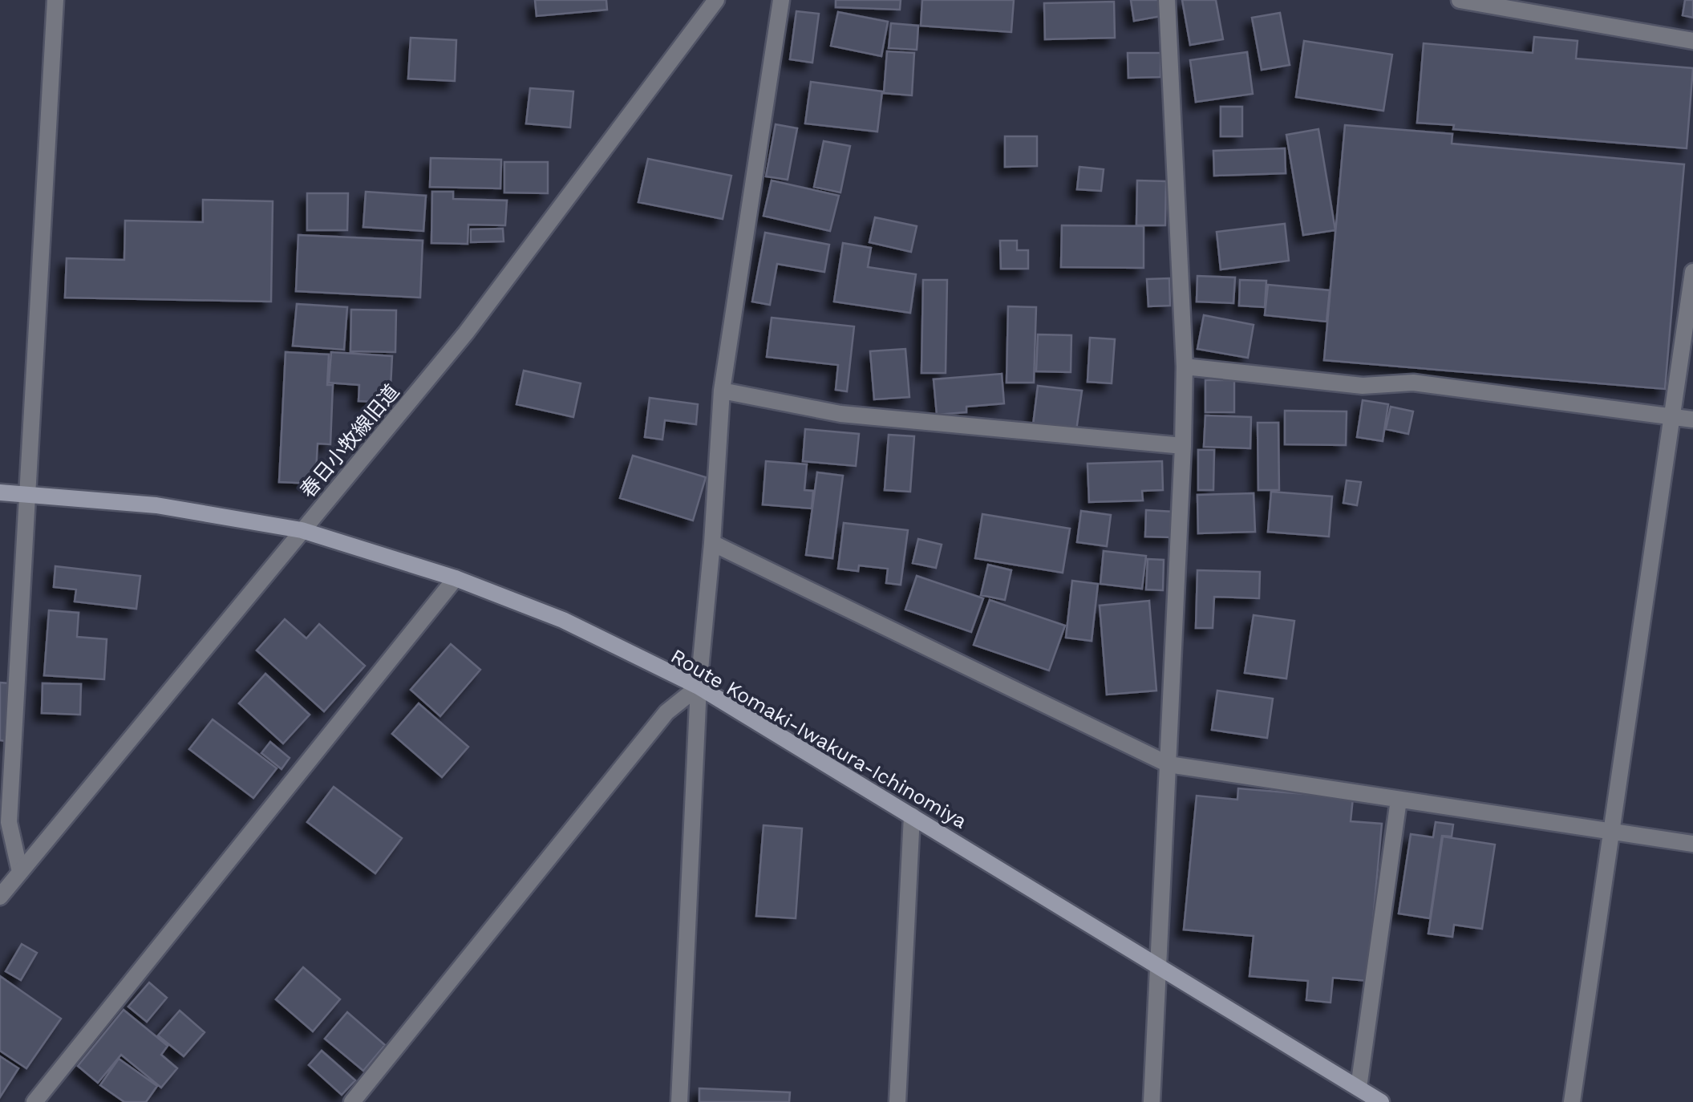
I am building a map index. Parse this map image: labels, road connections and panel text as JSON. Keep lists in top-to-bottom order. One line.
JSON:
{"streets":{"main road":["Route Komaki-Iwakura-Ichinomiya"],"street":["春日小牧線旧道"]},"crossings":[["春日小牧線旧道","Route Komaki-Iwakura-Ichinomiya"]]}
